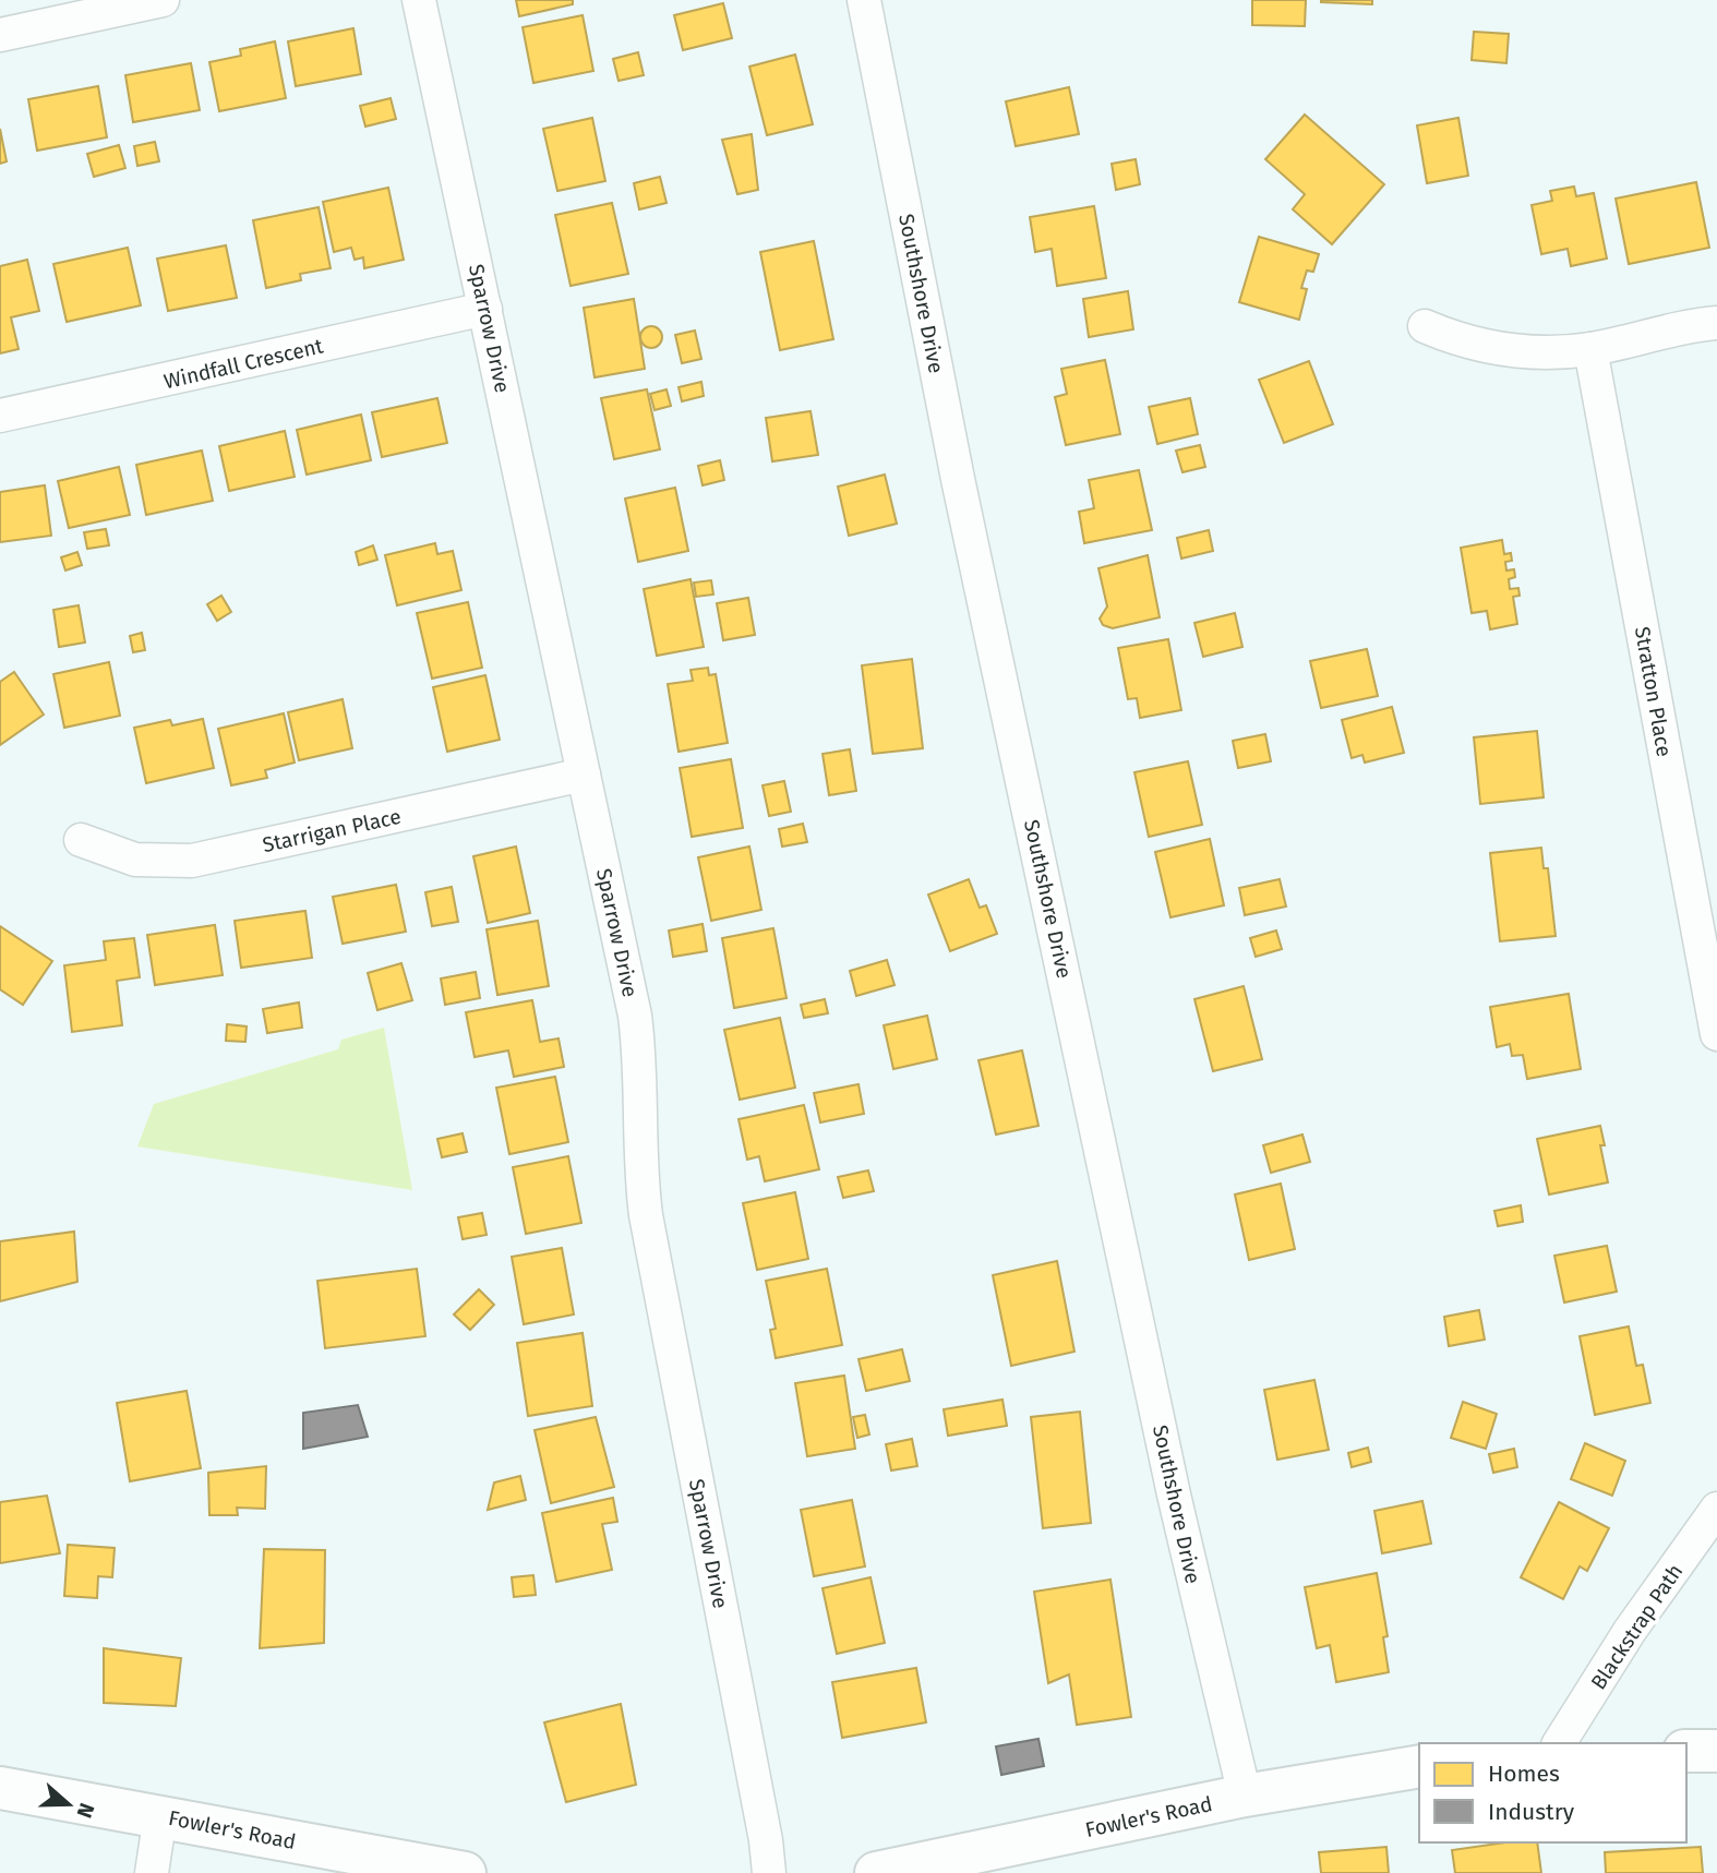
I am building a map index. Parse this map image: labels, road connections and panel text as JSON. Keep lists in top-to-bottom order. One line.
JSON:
{"streets":{"street":["Southshore Drive","Sparrow Drive","Windfall Crescent","Stratton Place","Starrigan Place","Blackstrap Path","Fowler's Road"]},"crossings":[["Southshore Drive","Fowler's Road"],["Sparrow Drive","Windfall Crescent"],["Sparrow Drive","Starrigan Place"]],"legend":["Homes","Industry"],"north":"right"}
